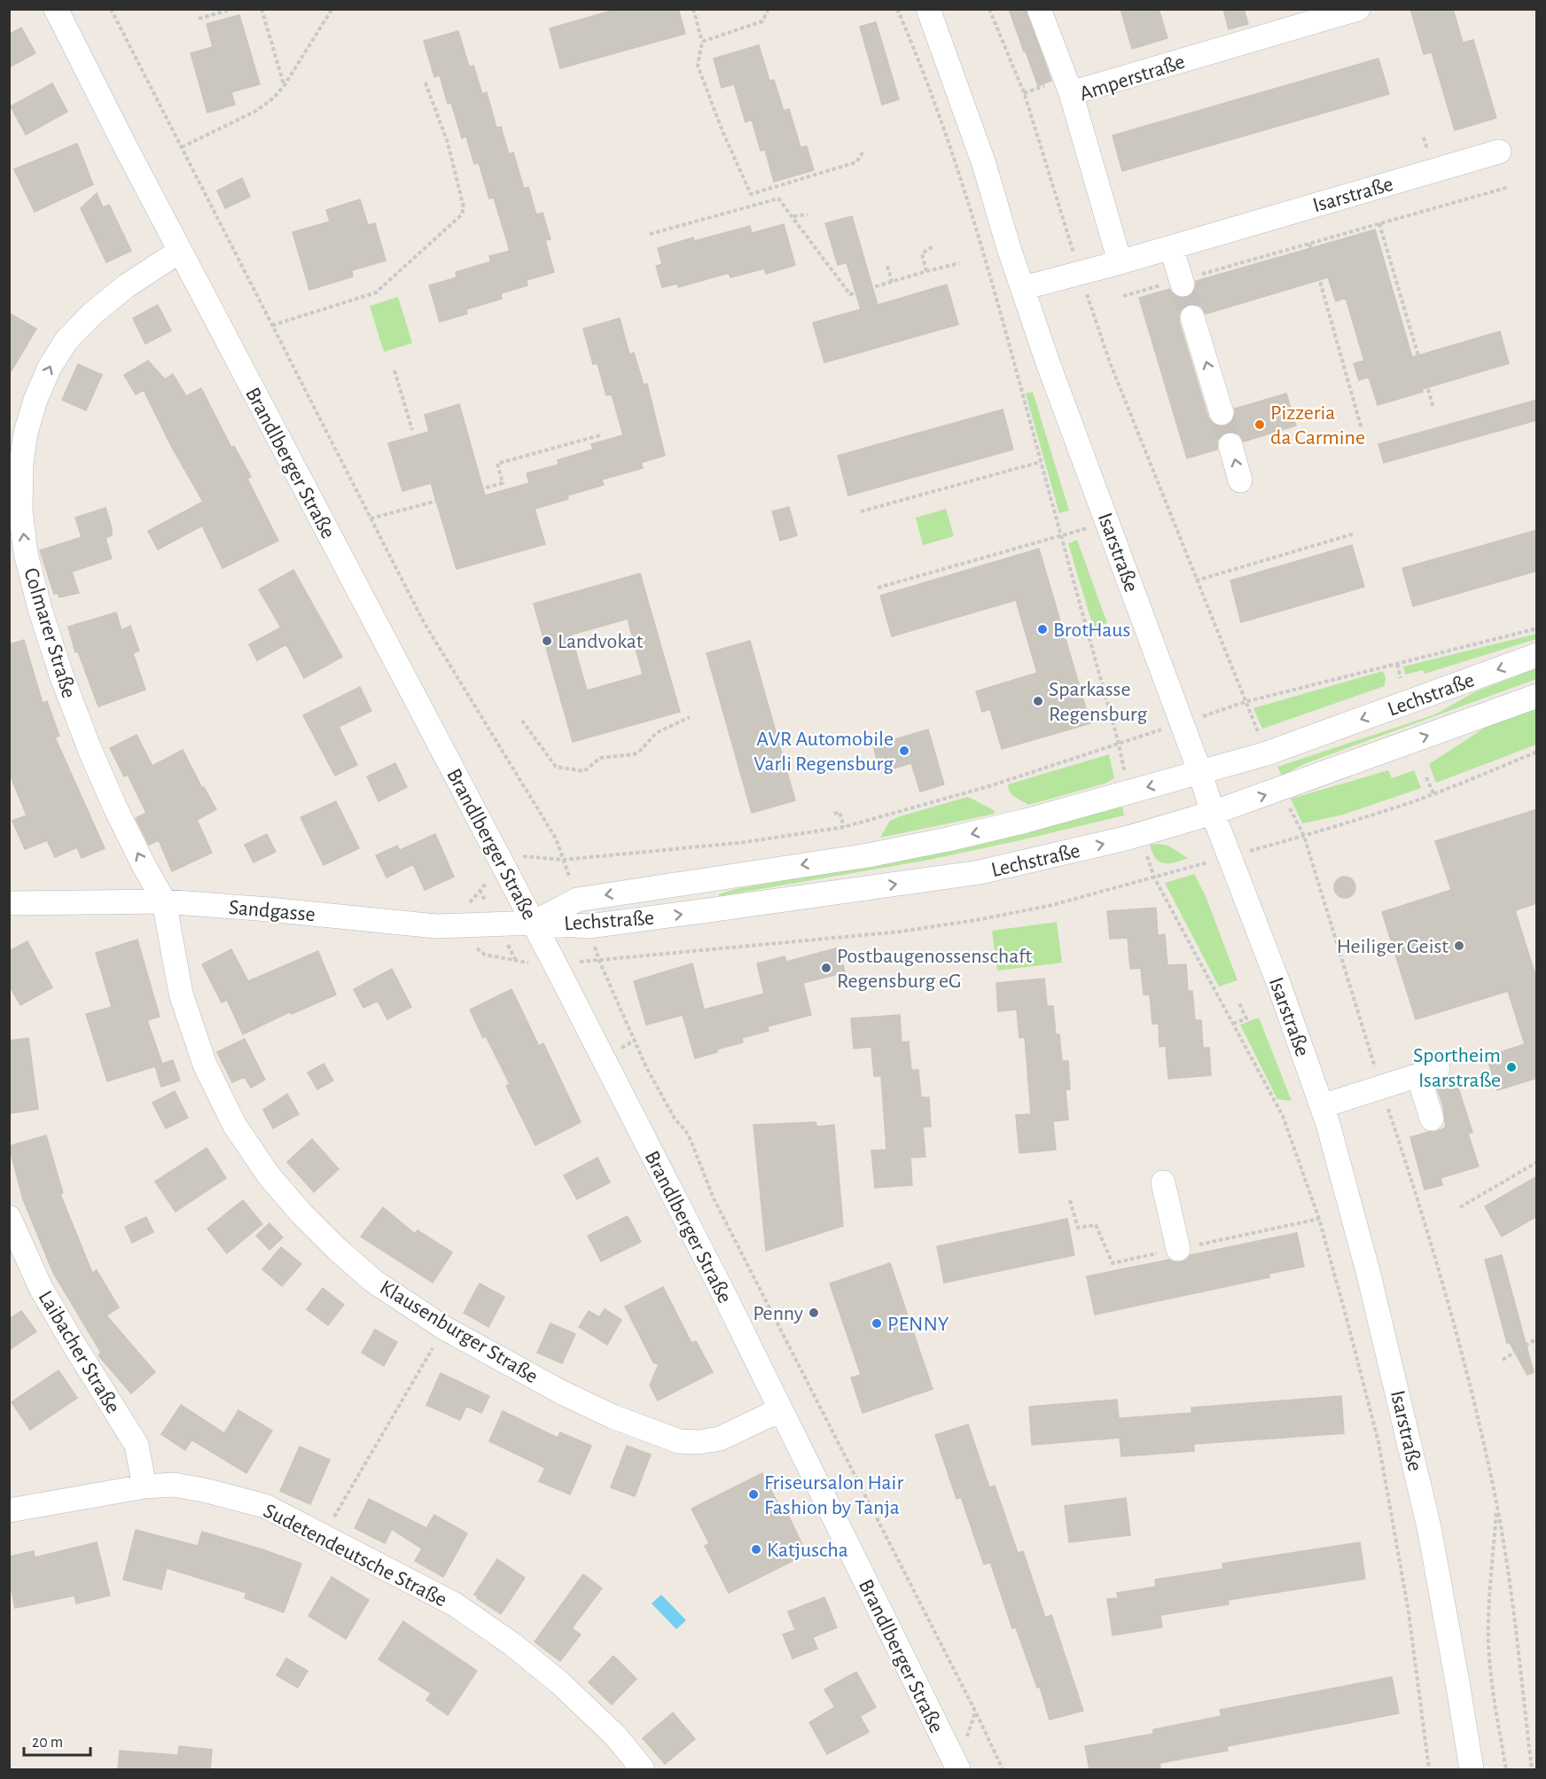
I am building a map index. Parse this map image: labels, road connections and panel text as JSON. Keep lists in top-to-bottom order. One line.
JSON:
{"streets":{"street":["Amperstraße","Isarstraße","Brandlberger Straße","Colmarer Straße","Lechstraße","Sandgasse","Klausenburger Straße","Laibacher Straße","Sudetendeutsche Straße"]},"crossings":[["Amperstraße","Isarstraße"],["Isarstraße","Lechstraße"],["Brandlberger Straße","Colmarer Straße"],["Brandlberger Straße","Lechstraße"],["Brandlberger Straße","Sandgasse"],["Brandlberger Straße","Klausenburger Straße"],["Colmarer Straße","Sandgasse"],["Colmarer Straße","Klausenburger Straße"],["Lechstraße","Sandgasse"],["Sandgasse","Klausenburger Straße"],["Laibacher Straße","Sudetendeutsche Straße"]],"one_way":["Colmarer Straße"],"places":["Pizzeria da Carmine","BrotHaus","Landvokat","Sparkasse Regensburg","AVR Automobile Varli Regensburg","Heiliger Geist","Postbaugenossenschaft Regensburg eG","Sportheim Isarstraße","Penny","PENNY","Friseursalon Hair Fashion by Tanja","Katjuscha"],"scale_bar":"20 m"}
